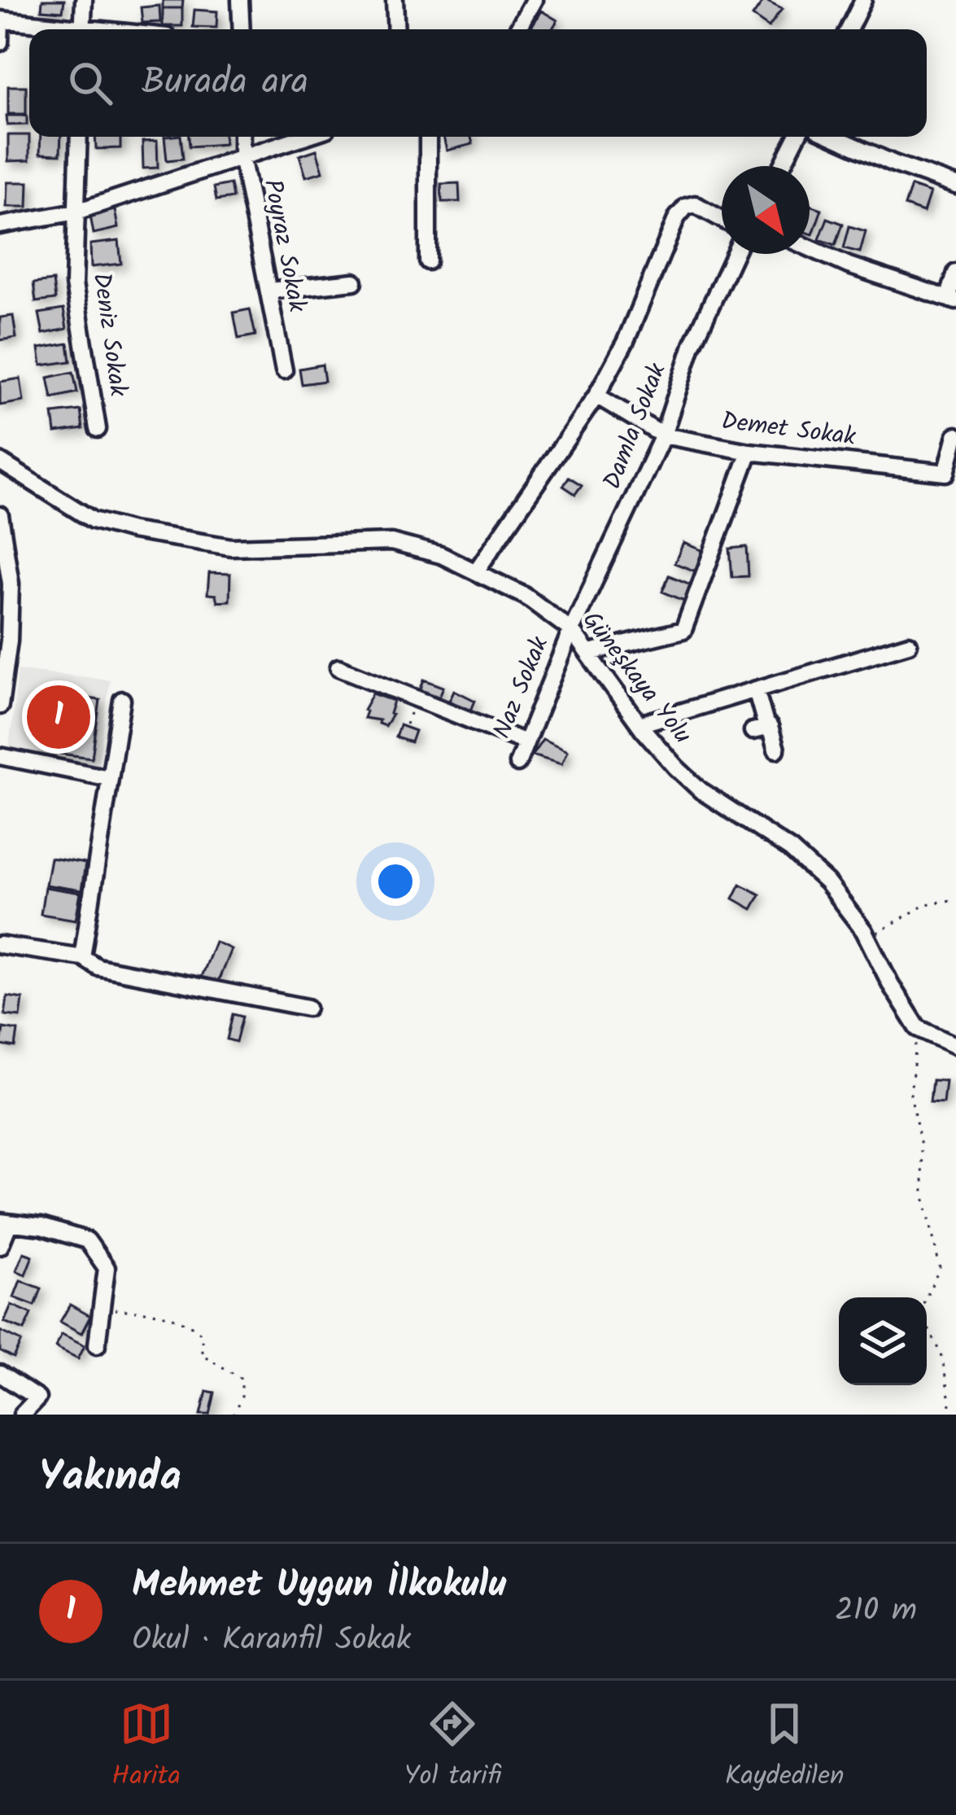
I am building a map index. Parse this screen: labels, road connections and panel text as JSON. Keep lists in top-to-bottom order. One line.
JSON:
{"streets":{"street":["Poyraz Sokak","Deniz Sokak","Damla Sokak","Demet Sokak","Güneşkaya Yolu","Naz Sokak"]},"crossings":[["Damla Sokak","Demet Sokak"],["Damla Sokak","Güneşkaya Yolu"],["Damla Sokak","Naz Sokak"],["Güneşkaya Yolu","Naz Sokak"]],"north":"bottom right","page":{"search":"Burada ara","pins":"1","heading":"Yakında","list":[{"mark":"1","name":"Mehmet Uygun İlkokulu","note":"Okul · Karanfil Sokak","value":"210 m"}],"nav":["Harita","Yol tarifi","Kaydedilen"]}}
